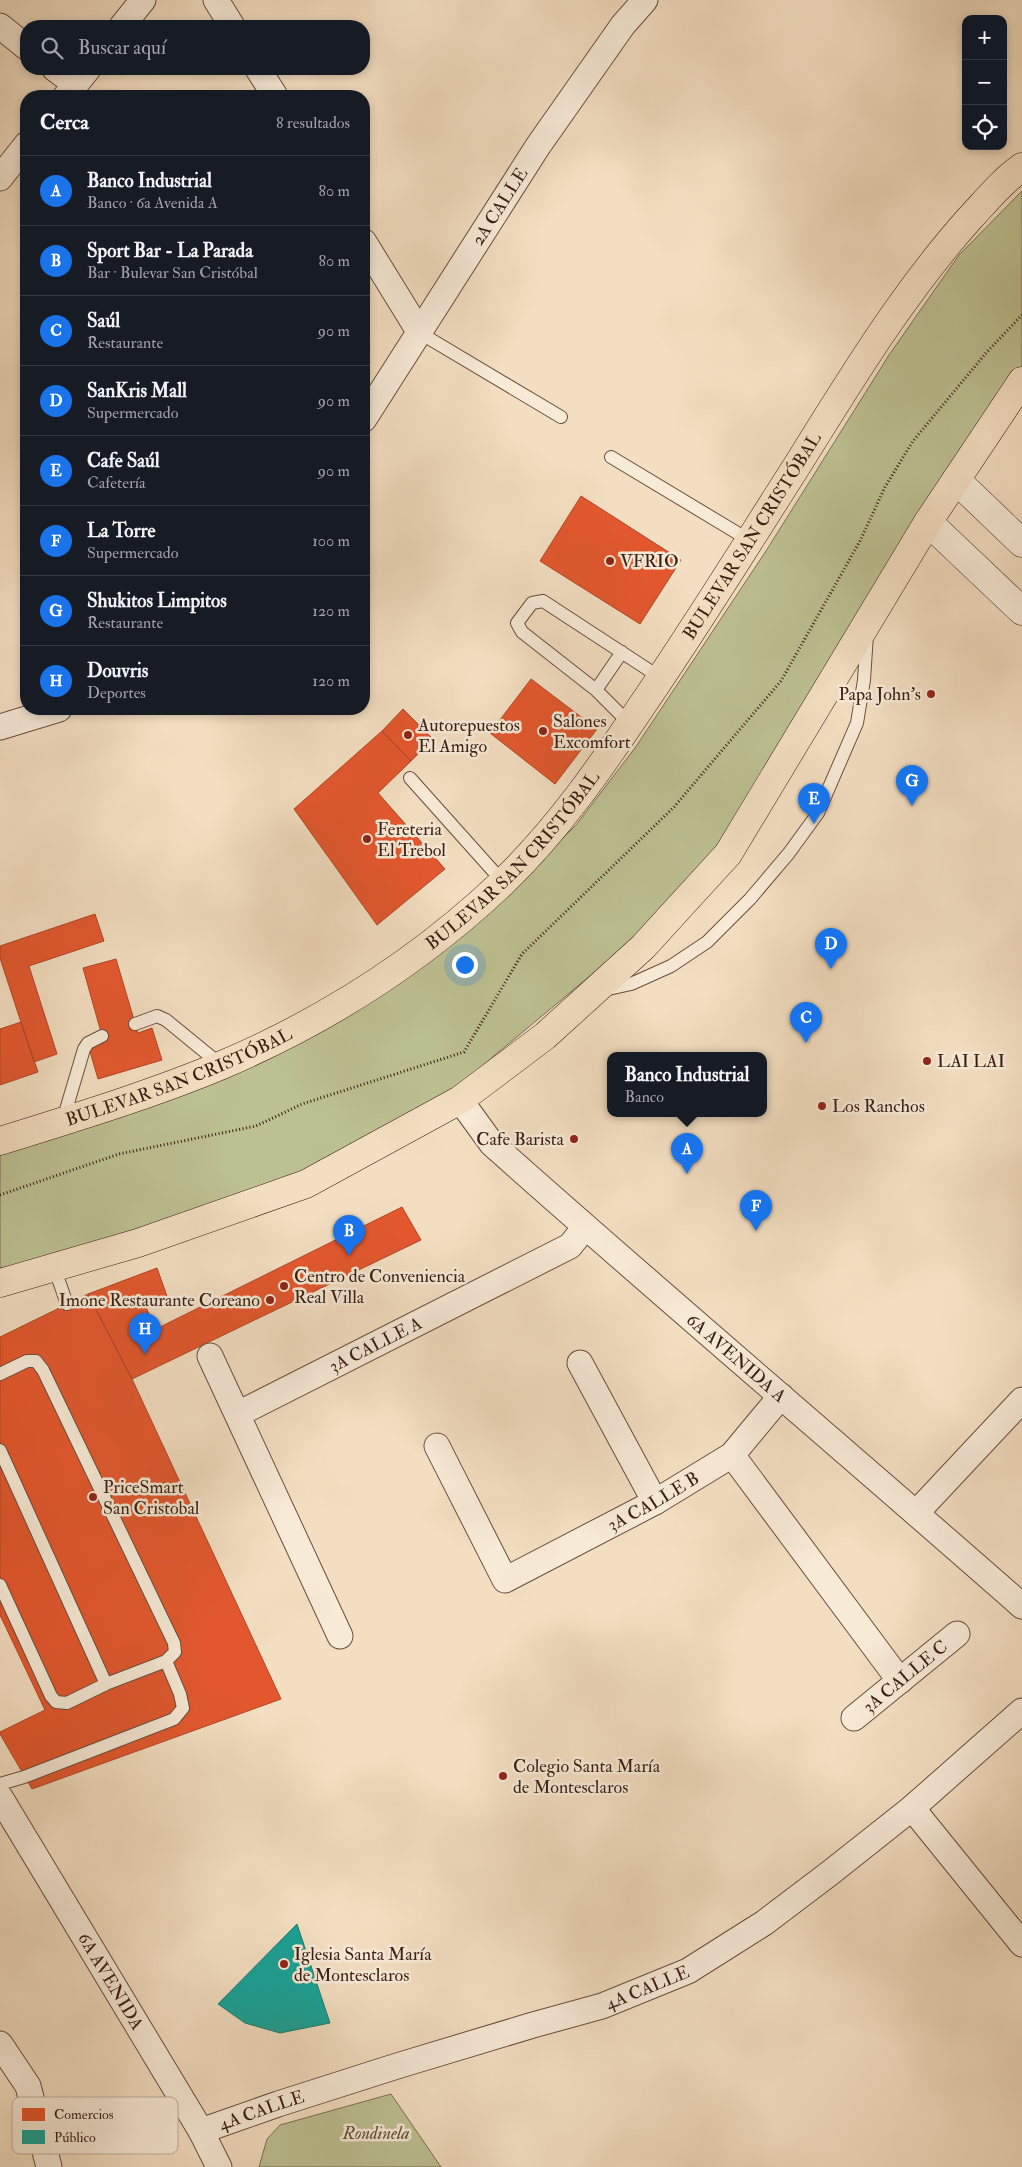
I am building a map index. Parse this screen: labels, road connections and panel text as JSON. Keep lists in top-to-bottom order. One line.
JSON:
{"streets":{"main road":["BULEVAR SAN CRISTÓBAL"],"street":["2A CALLE","3A CALLE A","6A AVENIDA A","3A CALLE B","3A CALLE C","6A AVENIDA","4A CALLE"]},"crossings":[["3A CALLE A","6A AVENIDA A"],["6A AVENIDA A","3A CALLE B"],["6A AVENIDA","4A CALLE"]],"parks":["Rondinela"],"places":["VFRIO","Papa John's","Salones Excomfort","Autorepuestos El Amigo","Fereteria El Trebol","LAI LAI","Los Ranchos","Cafe Barista","Centro de Conveniencia Real Villa","Imone Restaurante Coreano","PriceSmart San Cristobal","Colegio Santa María de Montesclaros","Iglesia Santa María de Montesclaros"],"legend":["Comercios","Público"],"page":{"map_buttons":["+","−"],"search":"Buscar aquí","heading":["Cerca","8 resultados"],"list":[{"mark":"A","name":"Banco Industrial","note":"Banco · 6a Avenida A","value":"80 m"},{"mark":"B","name":"Sport Bar - La Parada","note":"Bar · Bulevar San Cristóbal","value":"80 m"},{"mark":"C","name":"Saúl","note":"Restaurante","value":"90 m"},{"mark":"D","name":"SanKris Mall","note":"Supermercado","value":"90 m"},{"mark":"E","name":"Cafe Saúl","note":"Cafetería","value":"90 m"},{"mark":"F","name":"La Torre","note":"Supermercado","value":"100 m"},{"mark":"G","name":"Shukitos Limpitos","note":"Restaurante","value":"120 m"},{"mark":"H","name":"Douvris","note":"Deportes","value":"120 m"}],"pins":["G","E","D","C","A","F","B","H"],"popup":["Banco Industrial","Banco"]}}
